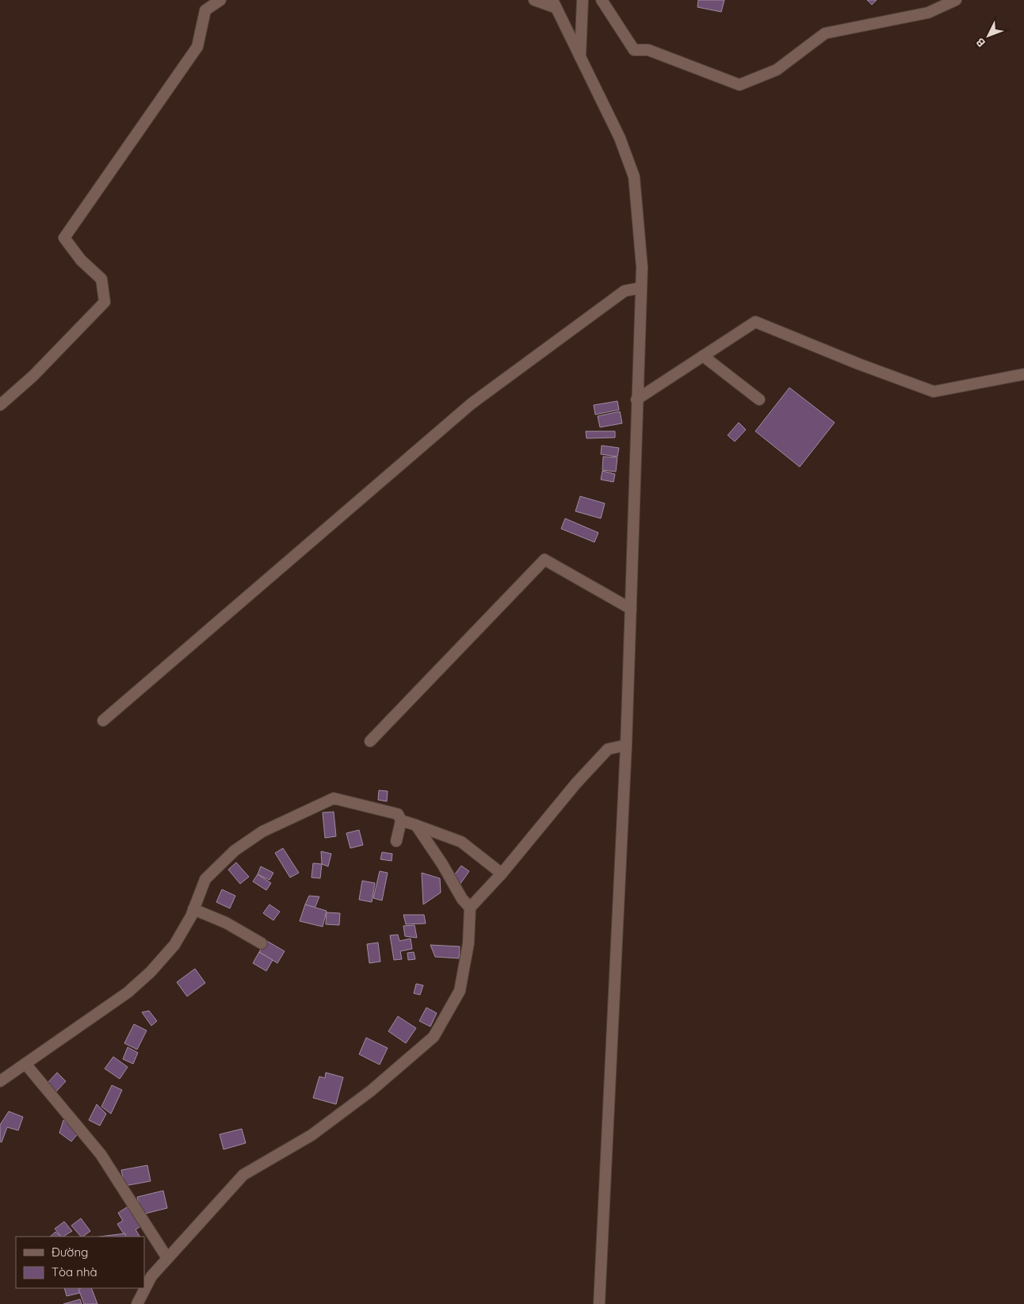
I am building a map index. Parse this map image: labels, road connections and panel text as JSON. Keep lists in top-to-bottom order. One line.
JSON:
{"legend":["Đường","Tòa nhà"],"north":"bottom left"}
